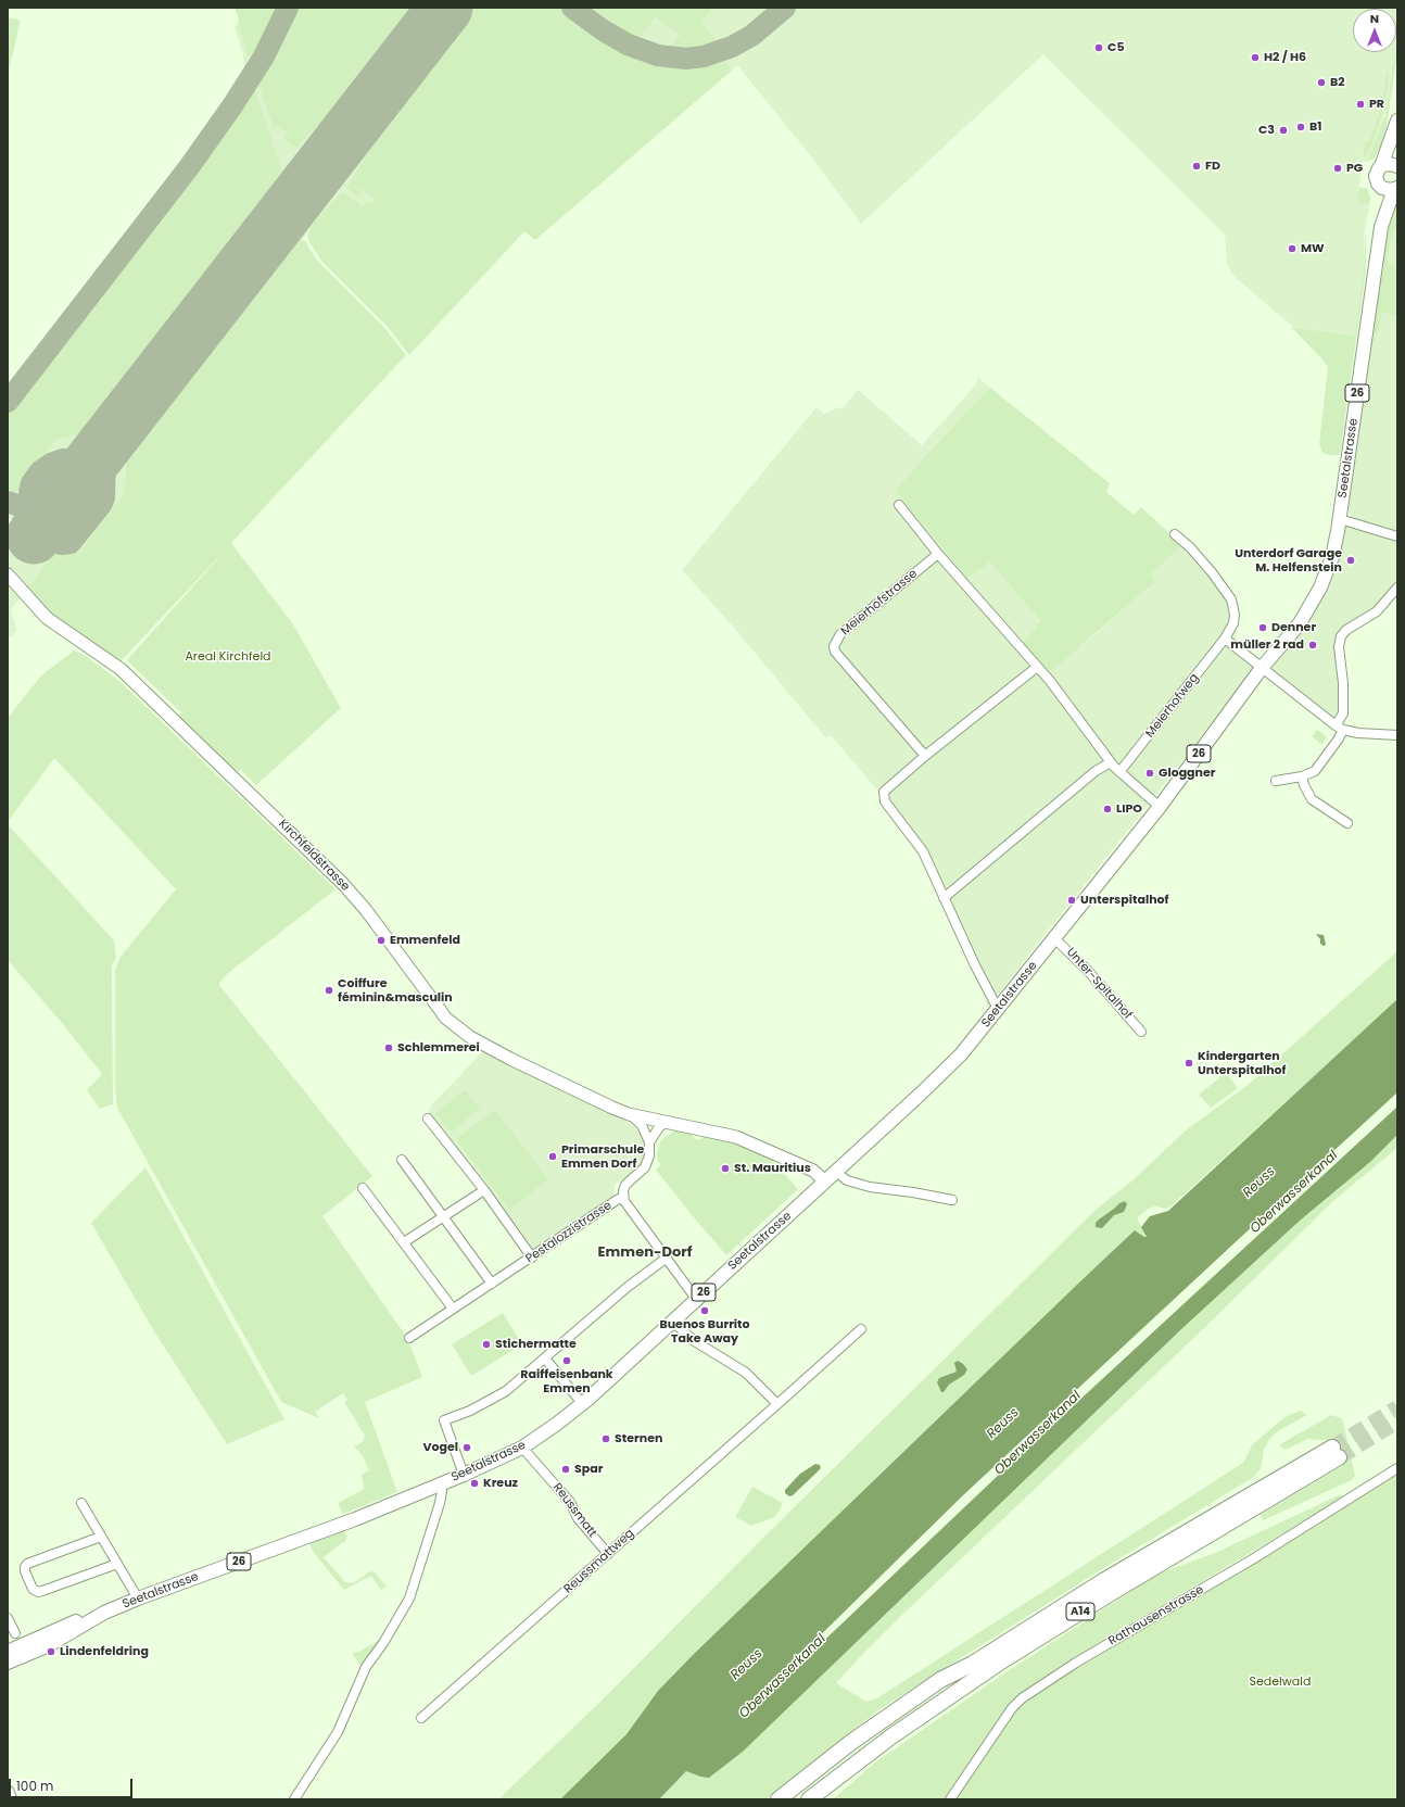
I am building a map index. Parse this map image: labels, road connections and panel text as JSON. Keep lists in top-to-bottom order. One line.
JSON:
{"streets":{"highway":["A14"],"main road":["26","Seetalstrasse"],"street":["Meierhofstrasse","Meierhofweg","Kirchfeldstrasse","Unter-Spitalhof","Pestalozzistrasse","Reussmatt","Reussmattweg","Rathausenstrasse"]},"crossings":[["Seetalstrasse","Kirchfeldstrasse"],["Seetalstrasse","Unter-Spitalhof"],["Seetalstrasse","Pestalozzistrasse"],["Seetalstrasse","Reussmatt"],["Reussmatt","Reussmattweg"]],"districts":["Emmen-Dorf"],"water":["Reuss","Oberwasserkanal"],"parks":["Areal Kirchfeld","Sedelwald"],"places":["C5","H2 / H6","B2","PR","B1","C3","FD","PG","MW","Unterdorf Garage M. Helfenstein","Denner","müller 2 rad","Gloggner","LIPO","Unterspitalhof","Emmenfeld","Coiffure féminin&masculin","Schlemmerei","Kindergarten Unterspitalhof","Primarschule Emmen Dorf","St. Mauritius","Buenos Burrito Take Away","Stichermatte","Raiffeisenbank Emmen","Sternen","Vogel","Spar","Kreuz","Lindenfeldring"],"scale_bar":"100 m","north":"top"}
